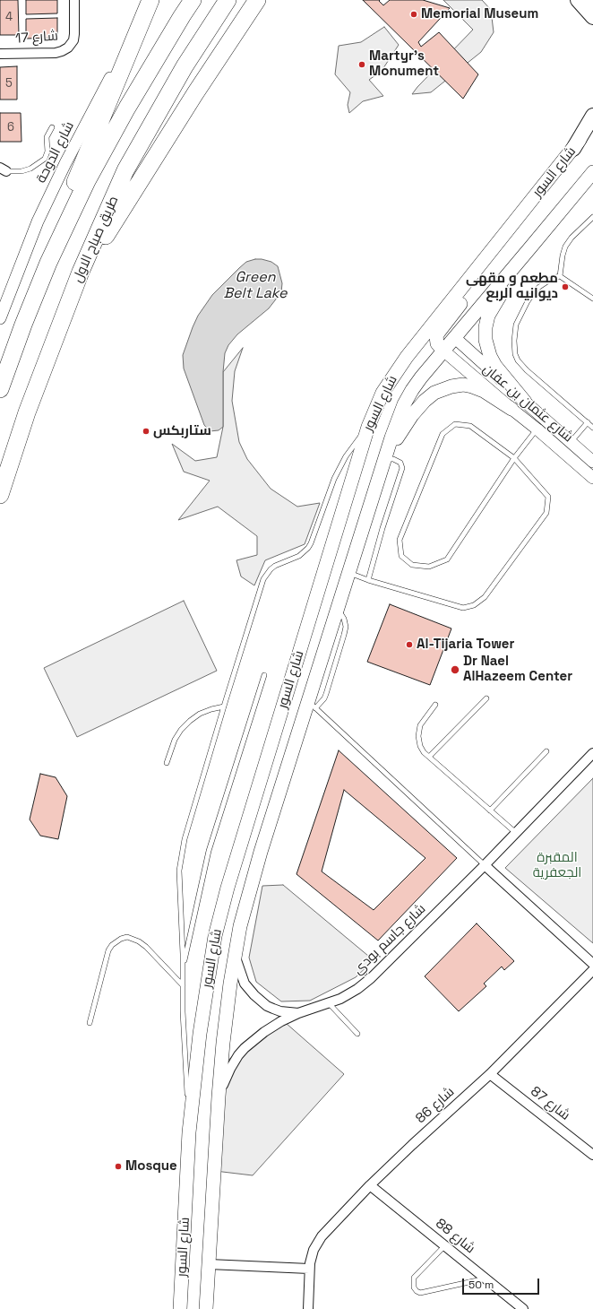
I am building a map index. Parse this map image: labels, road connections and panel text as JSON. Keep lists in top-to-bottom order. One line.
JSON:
{"streets":{"highway":["طريق صباح الاول"],"main road":["شارع السور"],"street":["شارع 17","شارع الدوحة","شارع عثمان بن عفان","شارع جاسم بودي","شارع 87","شارع 86","شارع 88"]},"crossings":[["شارع السور","شارع عثمان بن عفان"],["شارع السور","شارع جاسم بودي"],["شارع 87","شارع 86"],["شارع 86","شارع 88"]],"water":["Green Belt Lake"],"parks":["المقبرة الجعفرية"],"places":["Memorial Museum","Martyr's Monument","مطعم و مقهى ديوانيه الربع","ستاربكس","Al-Tijaria Tower","Dr Nael AlHazeem Center","Mosque"],"house_numbers":["4","5","6"],"scale_bar":"50 m"}
